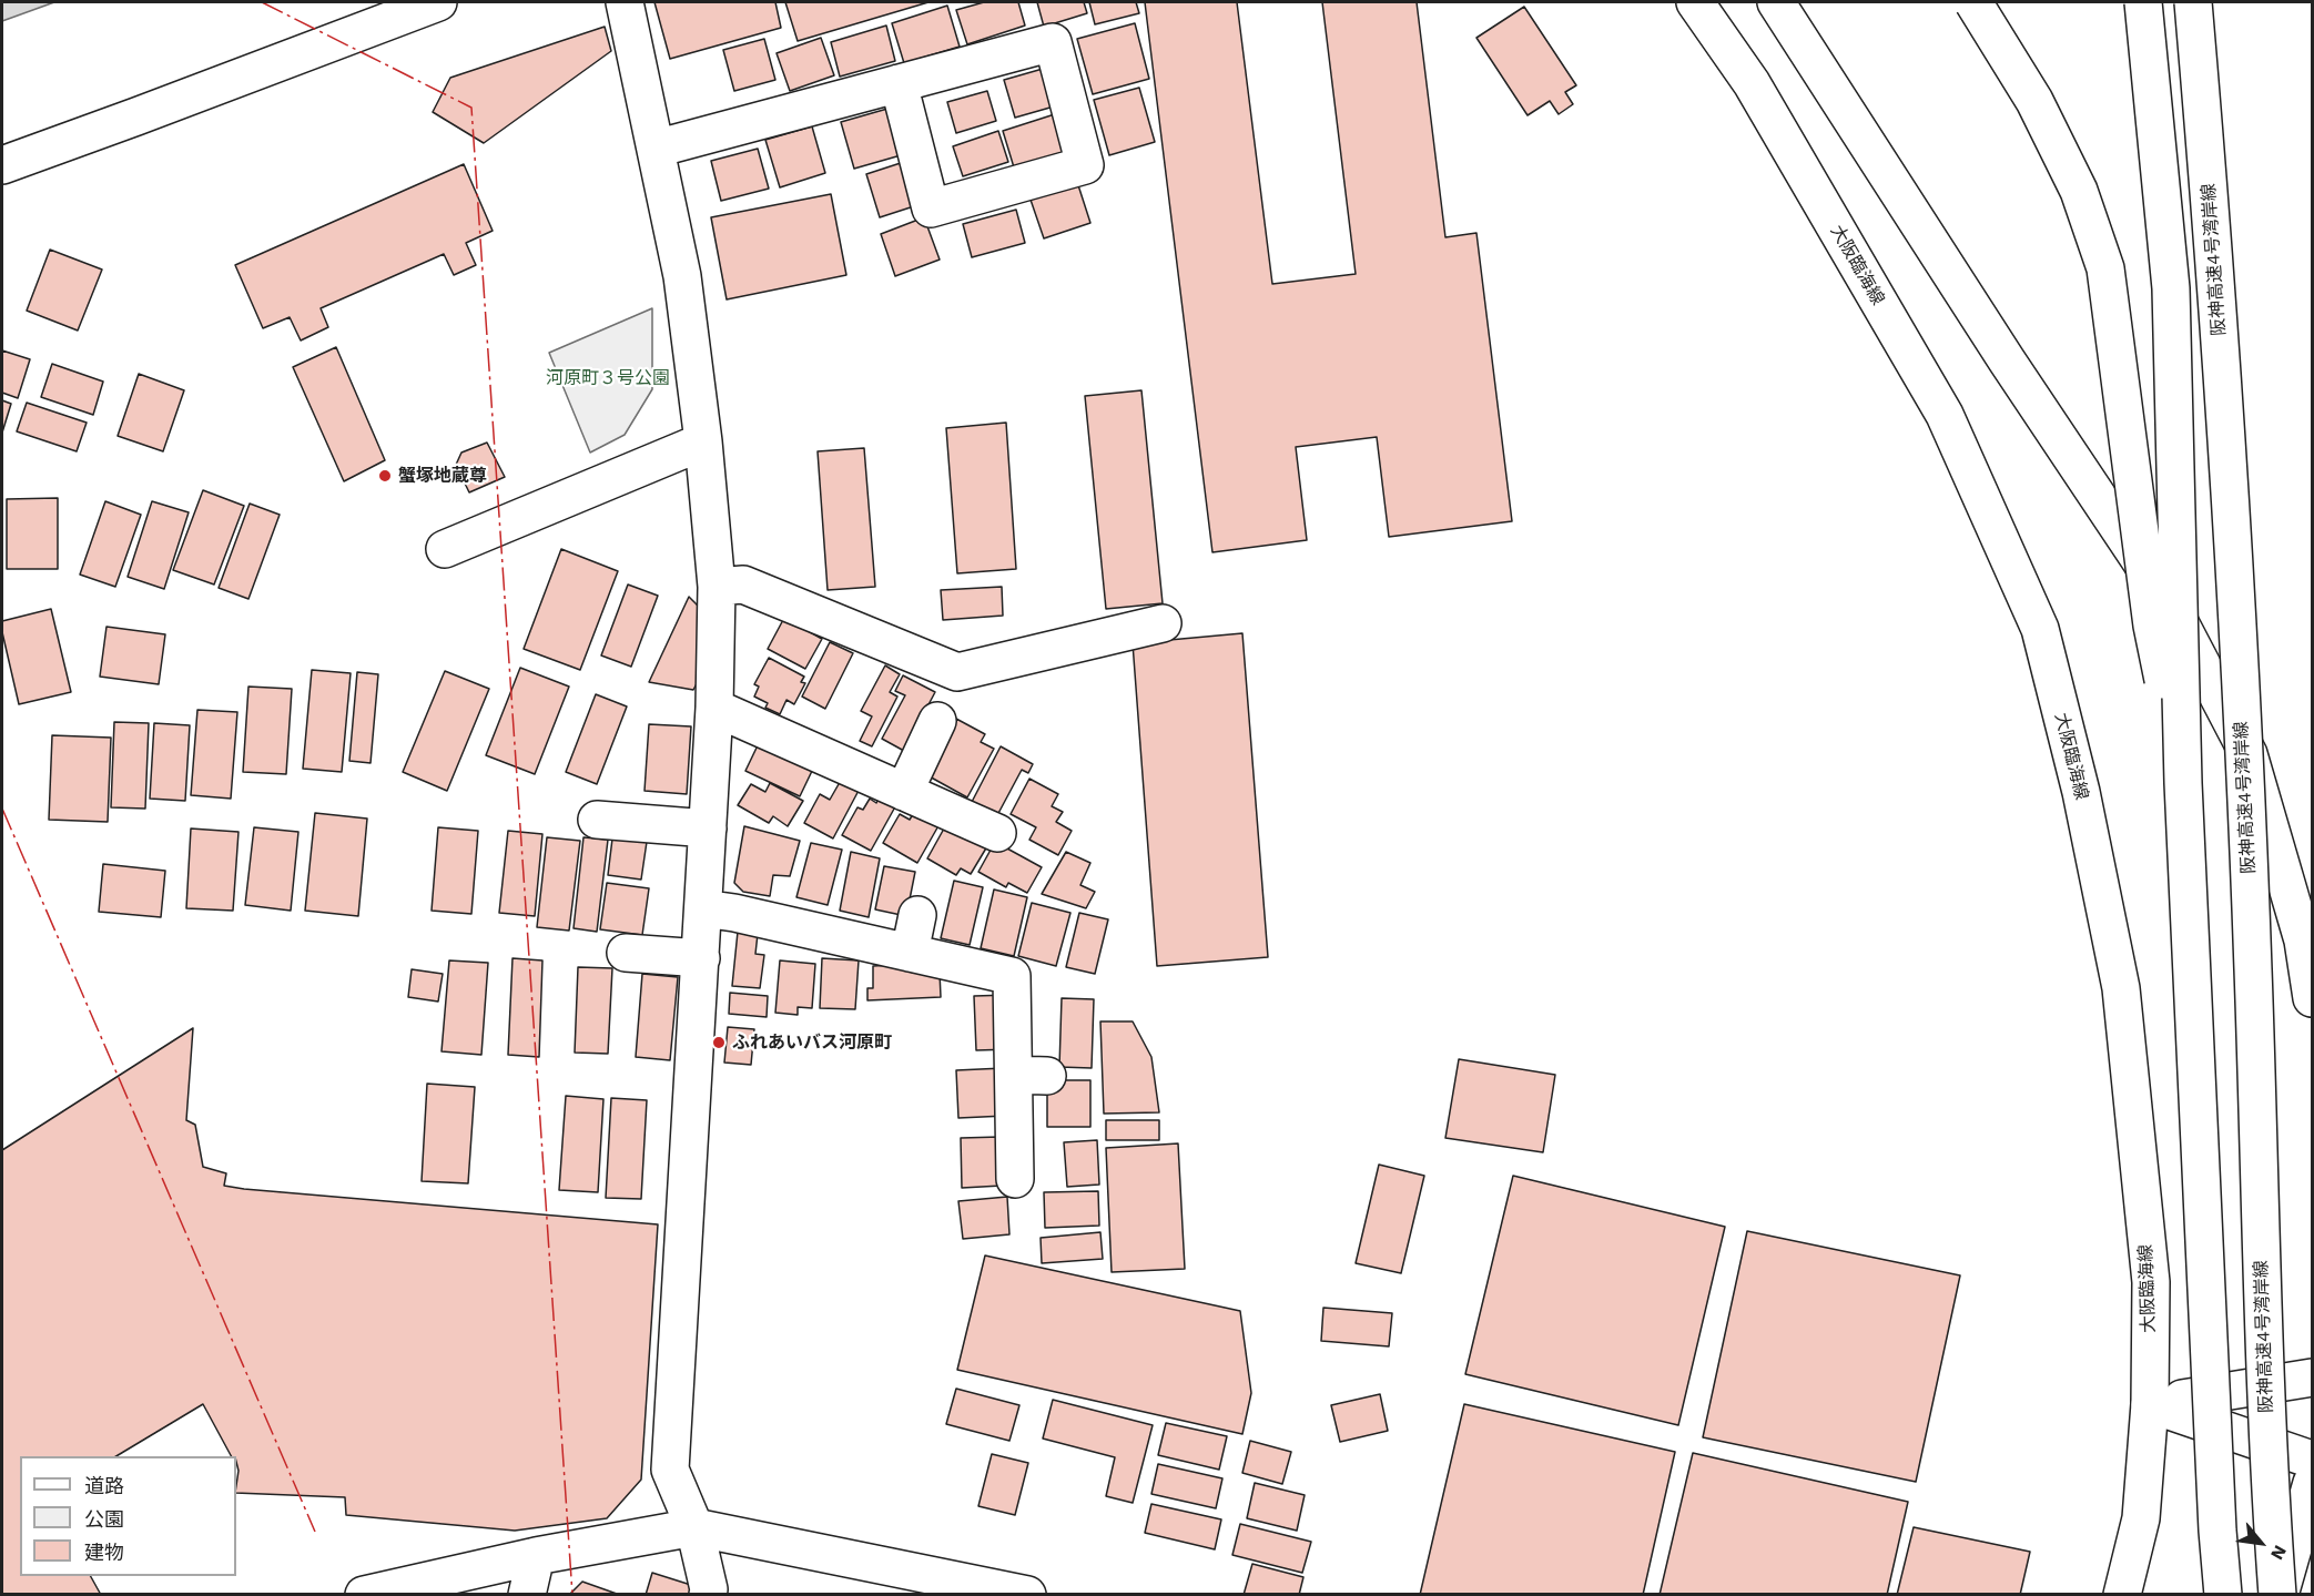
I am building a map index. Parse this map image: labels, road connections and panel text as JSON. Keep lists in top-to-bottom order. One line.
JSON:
{"streets":{"main road":["阪神高速4号湾岸線","大阪臨海線"]},"parks":["河原町３号公園"],"places":["蟹塚地蔵尊","ふれあいバス河原町"],"legend":["道路","公園","建物"],"north":"bottom right"}
